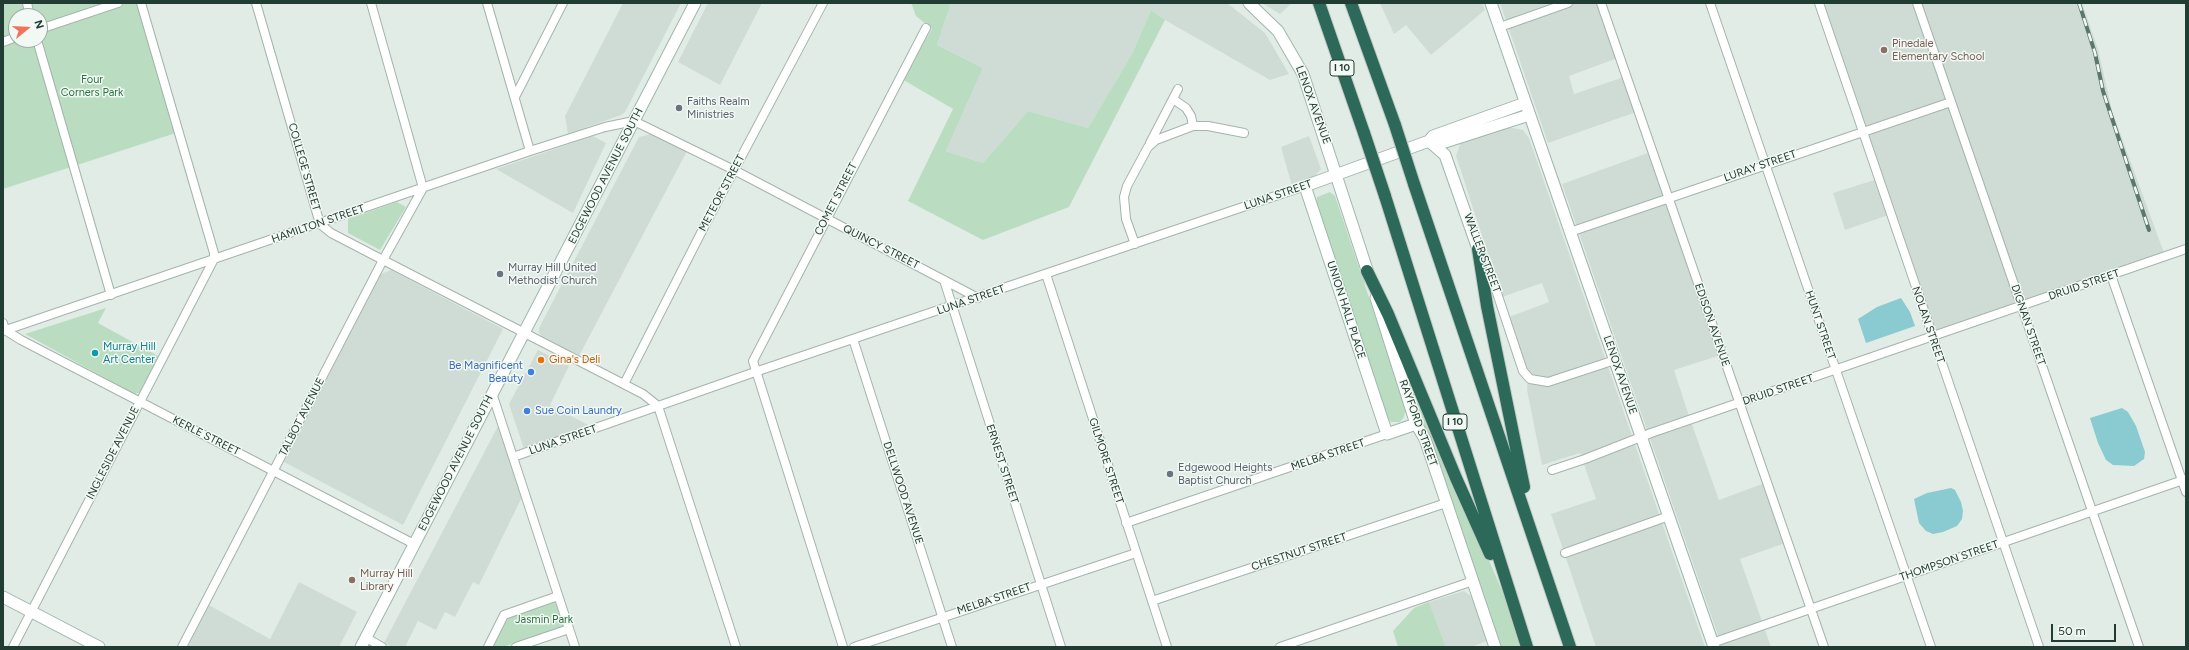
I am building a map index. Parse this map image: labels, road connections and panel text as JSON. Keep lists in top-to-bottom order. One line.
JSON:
{"streets":{"highway":["I 10"],"street":["LENOX AVENUE","LURAY STREET","COLLEGE STREET","EDGEWOOD AVENUE SOUTH","METEOR STREET","LUNA STREET","COMET STREET","HAMILTON STREET","QUINCY STREET","WALLER STREET","DRUID STREET","UNION HALL PLACE","EDISON AVENUE","HUNT STREET","NOLAN STREET","DIGNAN STREET","TALBOT AVENUE","RAYFORD STREET","KERLE STREET","INGLESIDE AVENUE","MELBA STREET","GILMORE STREET","ERNEST STREET","DELLWOOD AVENUE","CHESTNUT STREET","THOMPSON STREET"]},"crossings":[["LENOX AVENUE","LURAY STREET"],["LENOX AVENUE","LUNA STREET"],["LENOX AVENUE","WALLER STREET"],["LENOX AVENUE","DRUID STREET"],["LENOX AVENUE","RAYFORD STREET"],["LENOX AVENUE","THOMPSON STREET"],["LURAY STREET","EDISON AVENUE"],["LURAY STREET","HUNT STREET"],["LURAY STREET","NOLAN STREET"],["LURAY STREET","DIGNAN STREET"],["COLLEGE STREET","EDGEWOOD AVENUE SOUTH"],["COLLEGE STREET","METEOR STREET"],["COLLEGE STREET","LUNA STREET"],["COLLEGE STREET","HAMILTON STREET"],["COLLEGE STREET","TALBOT AVENUE"],["EDGEWOOD AVENUE SOUTH","HAMILTON STREET"],["EDGEWOOD AVENUE SOUTH","QUINCY STREET"],["EDGEWOOD AVENUE SOUTH","KERLE STREET"],["METEOR STREET","QUINCY STREET"],["LUNA STREET","COMET STREET"],["LUNA STREET","QUINCY STREET"],["LUNA STREET","WALLER STREET"],["LUNA STREET","UNION HALL PLACE"],["LUNA STREET","RAYFORD STREET"],["LUNA STREET","GILMORE STREET"],["LUNA STREET","ERNEST STREET"],["LUNA STREET","DELLWOOD AVENUE"],["COMET STREET","QUINCY STREET"],["HAMILTON STREET","QUINCY STREET"],["HAMILTON STREET","TALBOT AVENUE"],["HAMILTON STREET","KERLE STREET"],["HAMILTON STREET","INGLESIDE AVENUE"],["QUINCY STREET","ERNEST STREET"],["DRUID STREET","EDISON AVENUE"],["DRUID STREET","HUNT STREET"],["DRUID STREET","NOLAN STREET"],["DRUID STREET","DIGNAN STREET"],["UNION HALL PLACE","MELBA STREET"],["EDISON AVENUE","THOMPSON STREET"],["HUNT STREET","THOMPSON STREET"],["NOLAN STREET","THOMPSON STREET"],["DIGNAN STREET","THOMPSON STREET"],["TALBOT AVENUE","KERLE STREET"],["RAYFORD STREET","MELBA STREET"],["RAYFORD STREET","CHESTNUT STREET"],["KERLE STREET","INGLESIDE AVENUE"],["MELBA STREET","GILMORE STREET"],["MELBA STREET","ERNEST STREET"],["MELBA STREET","DELLWOOD AVENUE"],["GILMORE STREET","CHESTNUT STREET"]],"parks":["Four Corners Park","Jasmin Park"],"places":["Pinedale Elementary School","Faiths Realm Ministries","Murray Hill United Methodist Church","Murray Hill Art Center","Gina's Deli","Be Magnificent Beauty","Sue Coin Laundry","Edgewood Heights Baptist Church","Murray Hill Library"],"scale_bar":"50 m","north":"right"}
